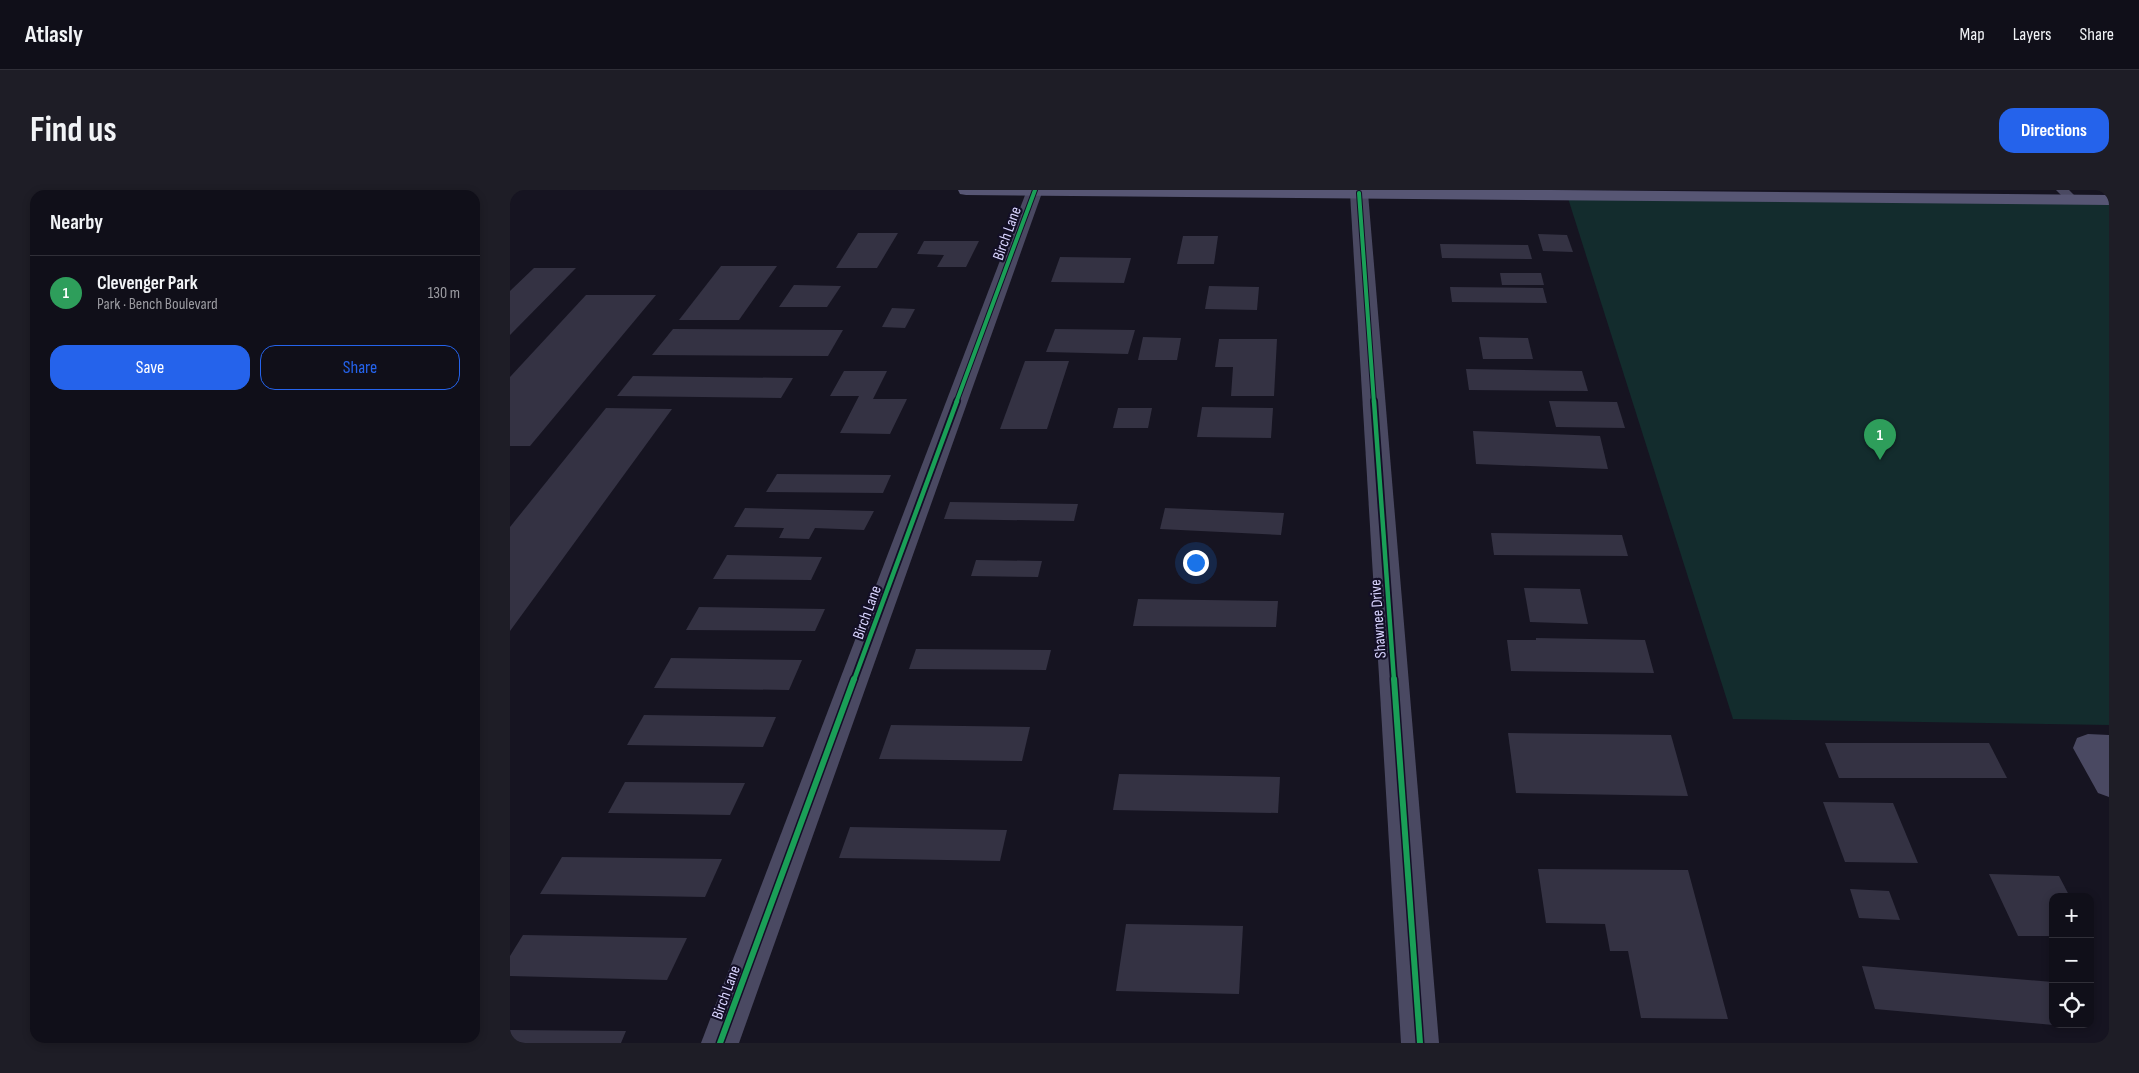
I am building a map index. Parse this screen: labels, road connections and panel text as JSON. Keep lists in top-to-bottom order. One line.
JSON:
{"streets":{"street":["Birch Lane","Shawnee Drive"]},"page":{"header":"Atlasly","nav":["Map","Layers","Share"],"buttons":["Directions",["Save","Share"]],"title":"Find us","heading":"Nearby","list":[{"mark":"1","name":"Clevenger Park","note":"Park · Bench Boulevard","value":"130 m"}],"pins":"1","map_buttons":["+","−"]}}
